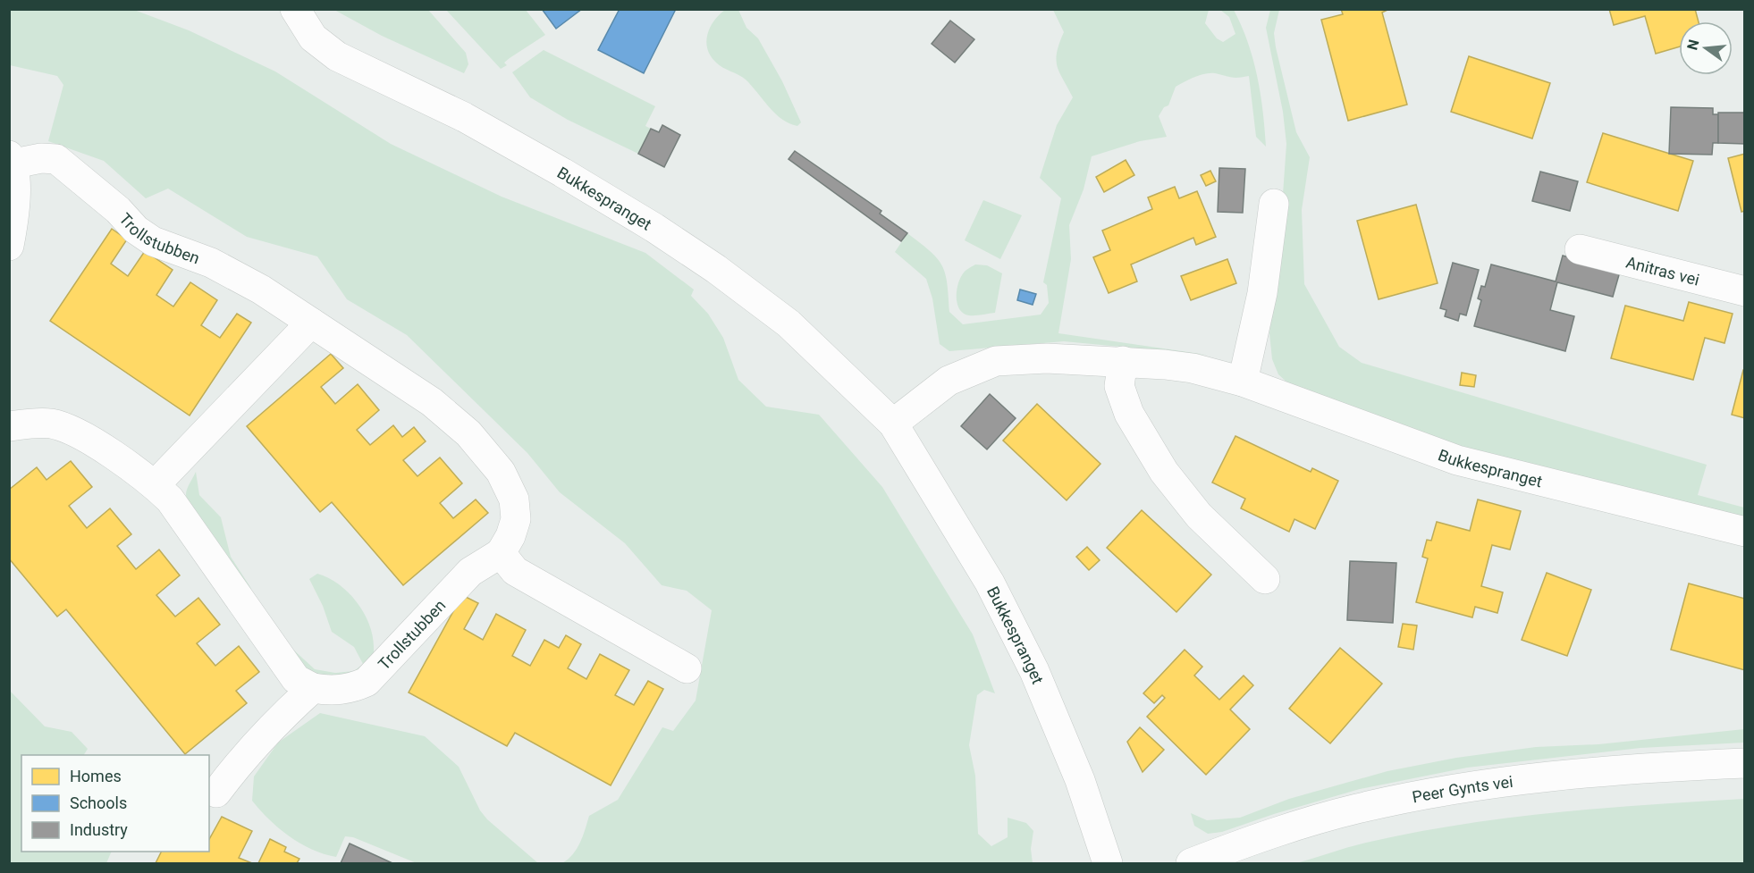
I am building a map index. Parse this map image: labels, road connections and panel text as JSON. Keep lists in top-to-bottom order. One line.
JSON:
{"streets":{"street":["Bukkespranget","Trollstubben","Anitras vei","Peer Gynts vei"]},"legend":["Homes","Schools","Industry"],"north":"left"}
